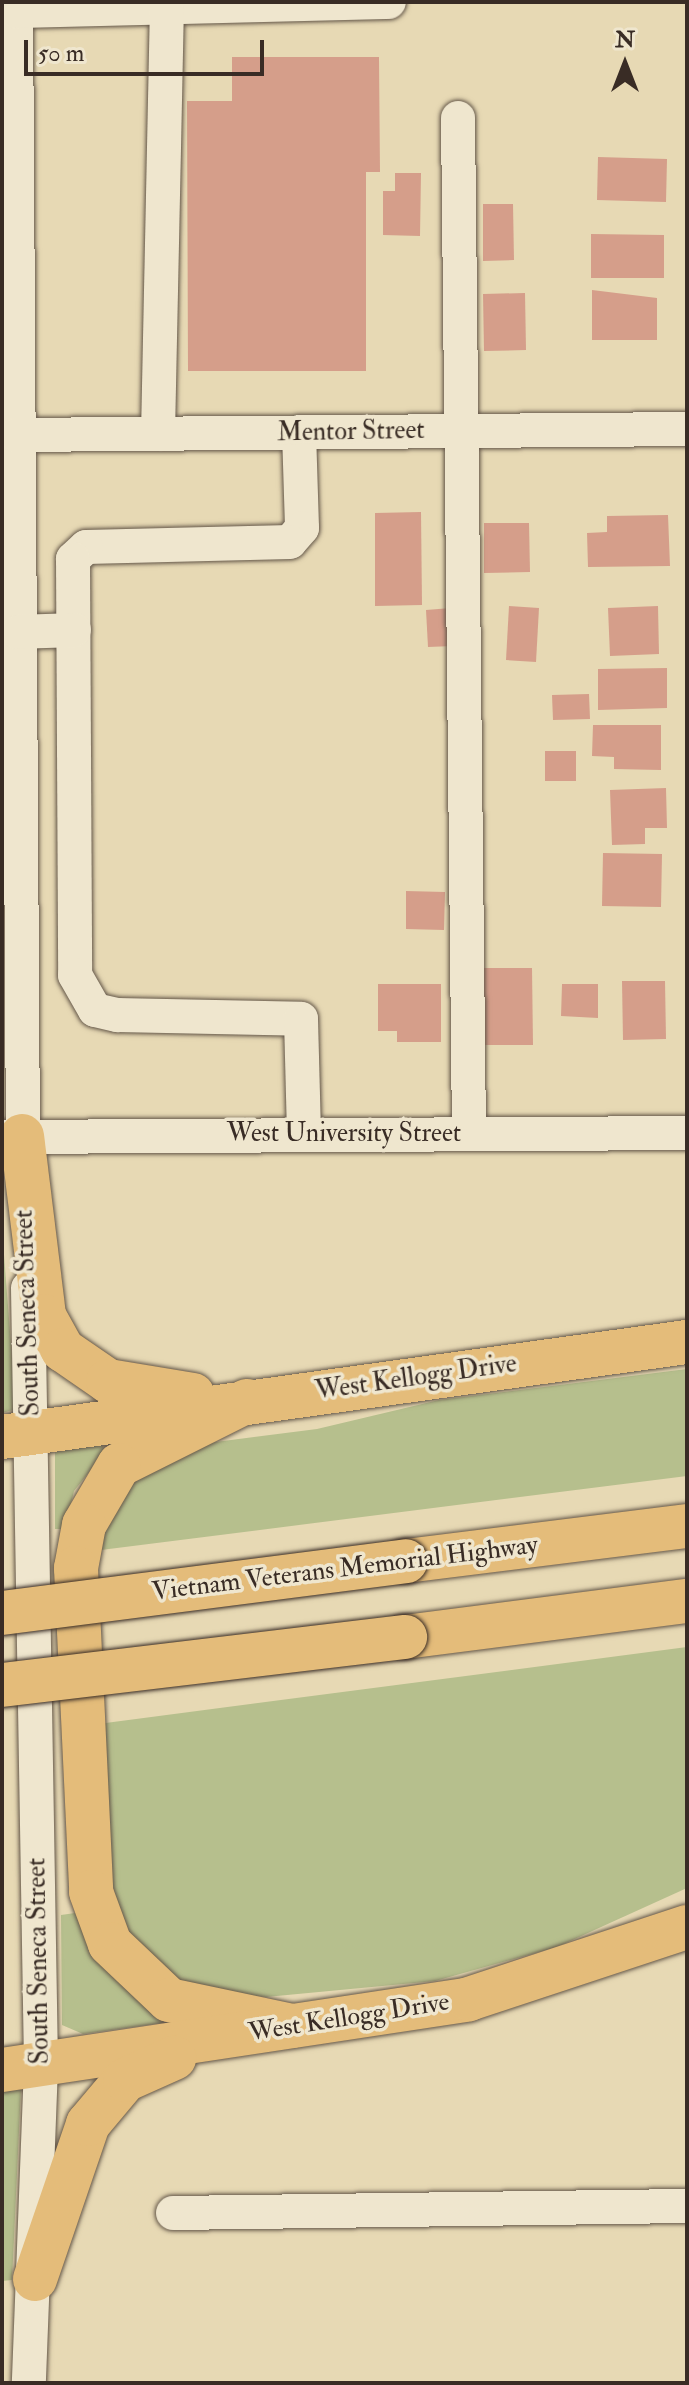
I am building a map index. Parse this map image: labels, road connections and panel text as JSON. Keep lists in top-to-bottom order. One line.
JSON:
{"streets":{"main road":["West Kellogg Drive","Vietnam Veterans Memorial Highway"],"street":["Mentor Street","West University Street","South Seneca Street"]},"crossings":[["Mentor Street","South Seneca Street"],["West University Street","South Seneca Street"],["South Seneca Street","West Kellogg Drive"]],"scale_bar":"50 m","north":"top"}
